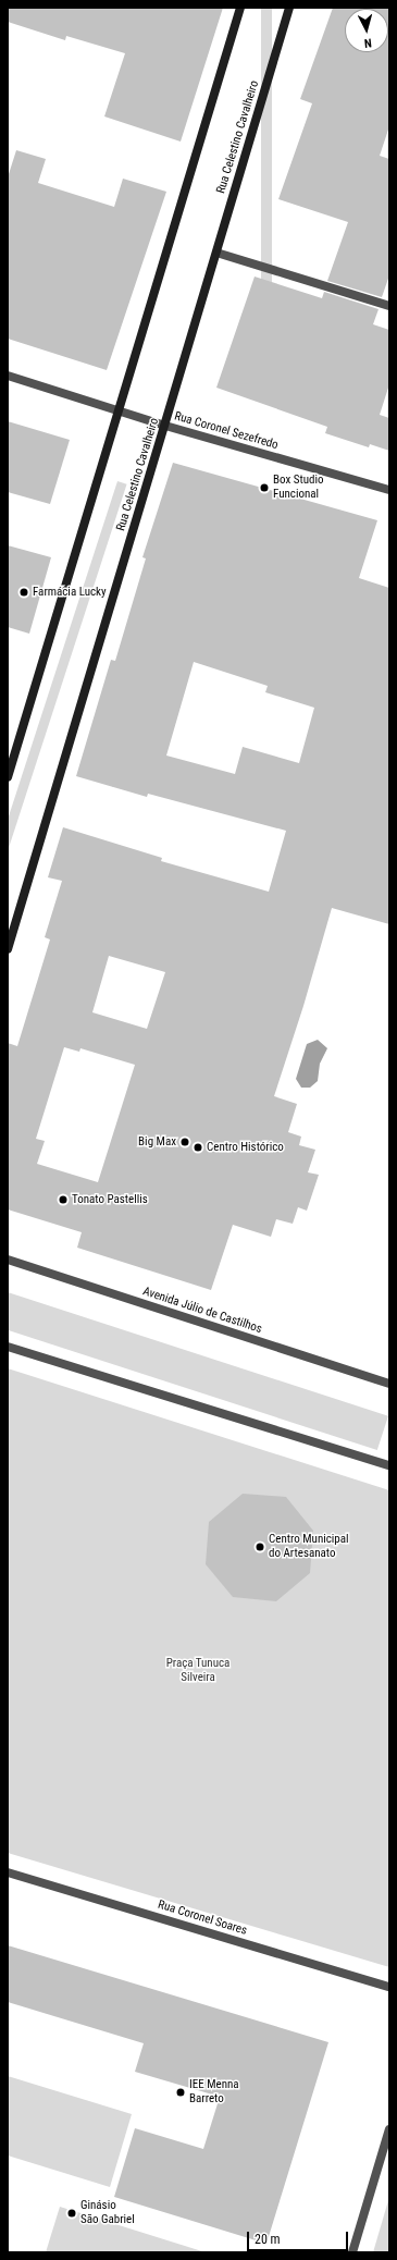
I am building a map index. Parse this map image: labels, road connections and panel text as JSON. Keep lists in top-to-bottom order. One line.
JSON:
{"streets":{"main road":["Rua Celestino Cavalheiro"],"street":["Rua Coronel Sezefredo","Avenida Júlio de Castilhos","Rua Coronel Soares"]},"crossings":[["Rua Celestino Cavalheiro","Rua Coronel Sezefredo"]],"parks":["Praça Tunuca Silveira"],"places":["Box Studio Funcional","Farmácia Lucky","Big Max","Centro Histórico","Tonato Pastellis","Centro Municipal do Artesanato","IEE Menna Barreto","Ginásio São Gabriel"],"scale_bar":"20 m","north":"bottom"}
